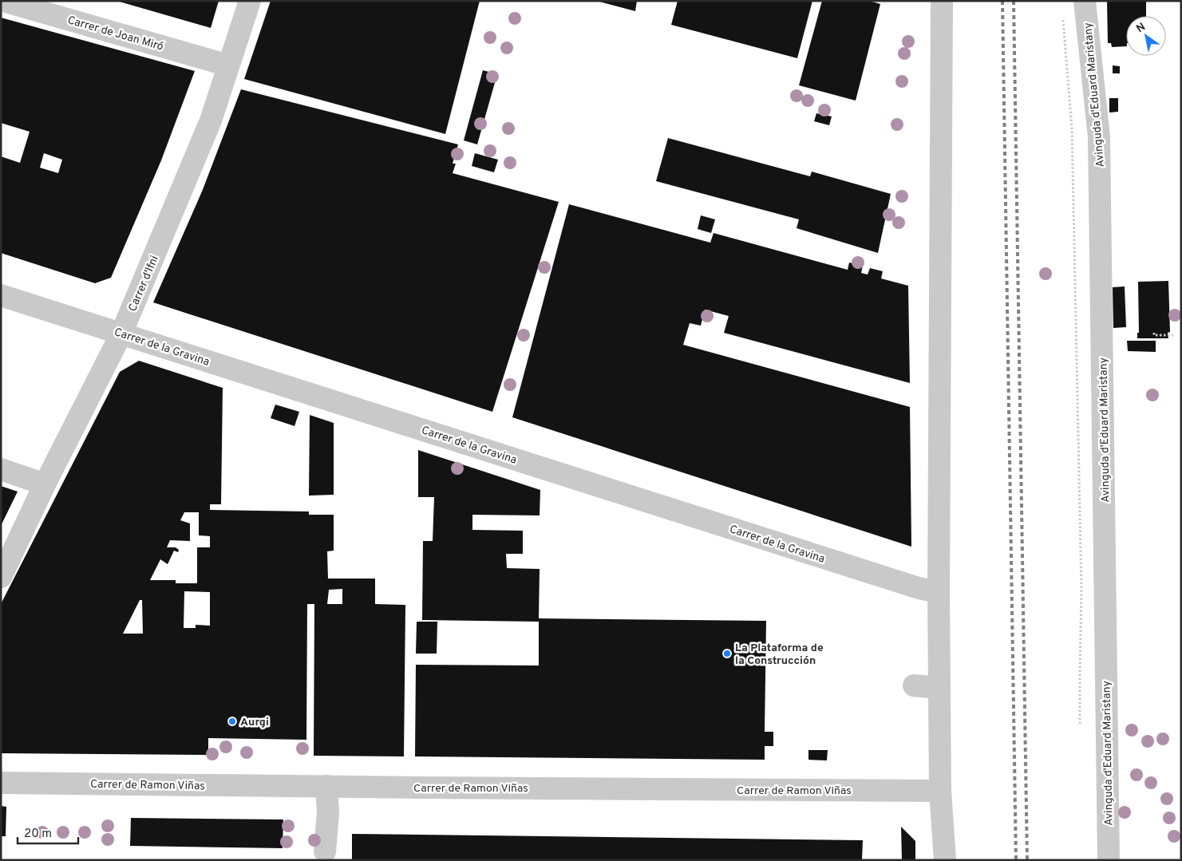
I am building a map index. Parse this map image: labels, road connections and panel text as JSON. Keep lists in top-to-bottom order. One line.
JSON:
{"streets":{"street":["Carrer de Joan Miró","Avinguda d'Eduard Maristany","Carrer d'Ifni","Carrer de la Gravina","Carrer de Ramon Viñas"]},"crossings":[["Carrer de Joan Miró","Carrer d'Ifni"],["Carrer d'Ifni","Carrer de la Gravina"]],"places":["La Plataforma de la Construcción","Aurgi"],"scale_bar":"20 m","north":"top left"}
